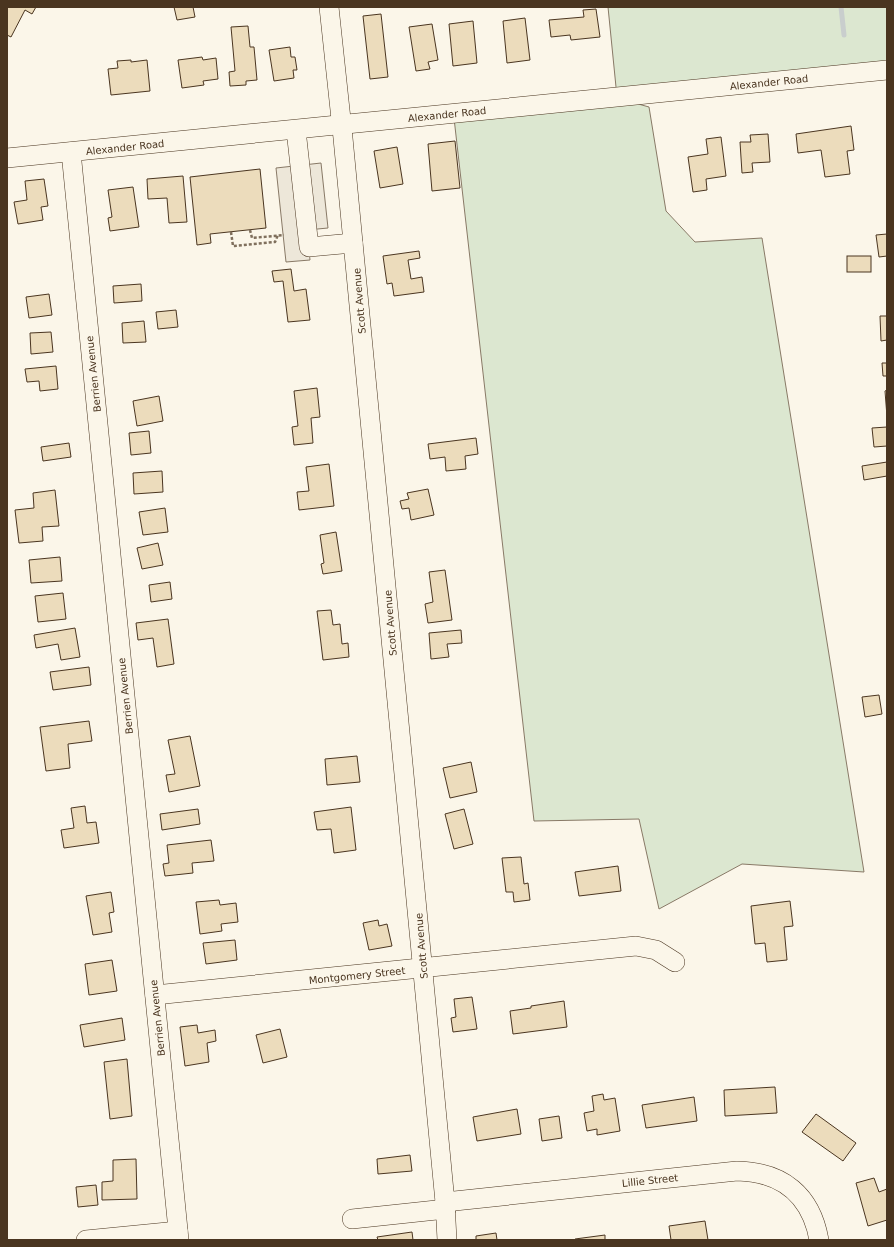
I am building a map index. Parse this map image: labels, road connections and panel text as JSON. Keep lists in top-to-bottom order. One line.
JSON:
{"streets":{"street":["Alexander Road","Scott Avenue","Berrien Avenue","Montgomery Street","Lillie Street"]},"crossings":[["Alexander Road","Scott Avenue"],["Alexander Road","Berrien Avenue"],["Scott Avenue","Montgomery Street"],["Scott Avenue","Lillie Street"],["Berrien Avenue","Montgomery Street"]]}
